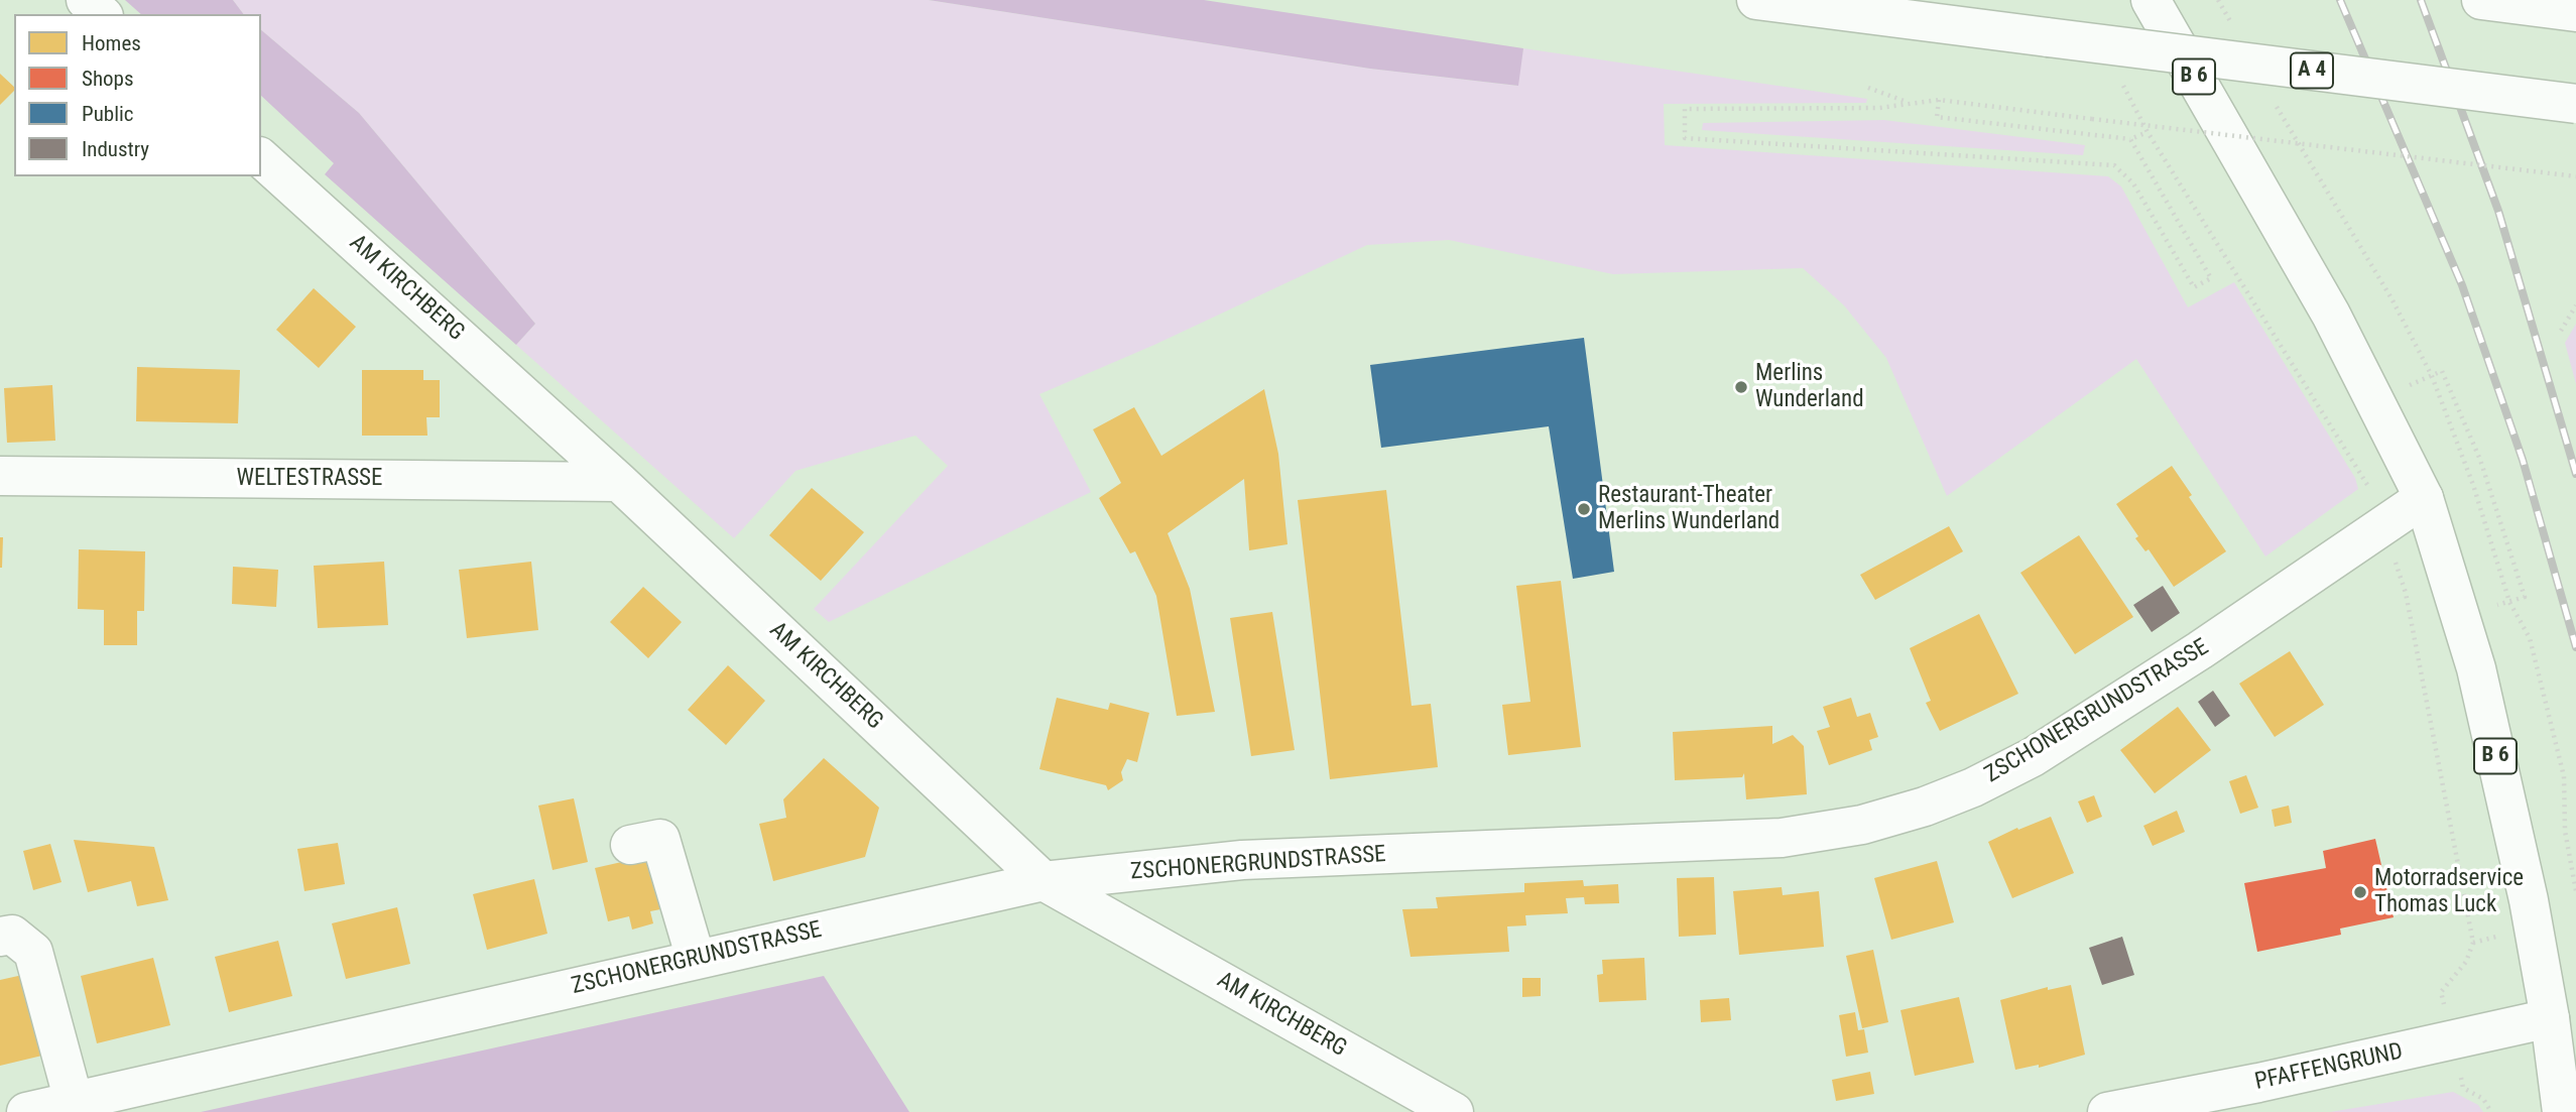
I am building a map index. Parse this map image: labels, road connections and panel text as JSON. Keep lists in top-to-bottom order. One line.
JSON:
{"streets":{"main road":["A 4","B 6","AM KIRCHBERG","WELTESTRASSE","ZSCHONERGRUNDSTRASSE","PFAFFENGRUND"]},"crossings":[["B 6","ZSCHONERGRUNDSTRASSE"],["B 6","PFAFFENGRUND"],["AM KIRCHBERG","WELTESTRASSE"],["AM KIRCHBERG","ZSCHONERGRUNDSTRASSE"]],"places":["Merlins Wunderland","Restaurant-Theater Merlins Wunderland","Motorradservice Thomas Luck"],"legend":["Homes","Shops","Public","Industry"]}
